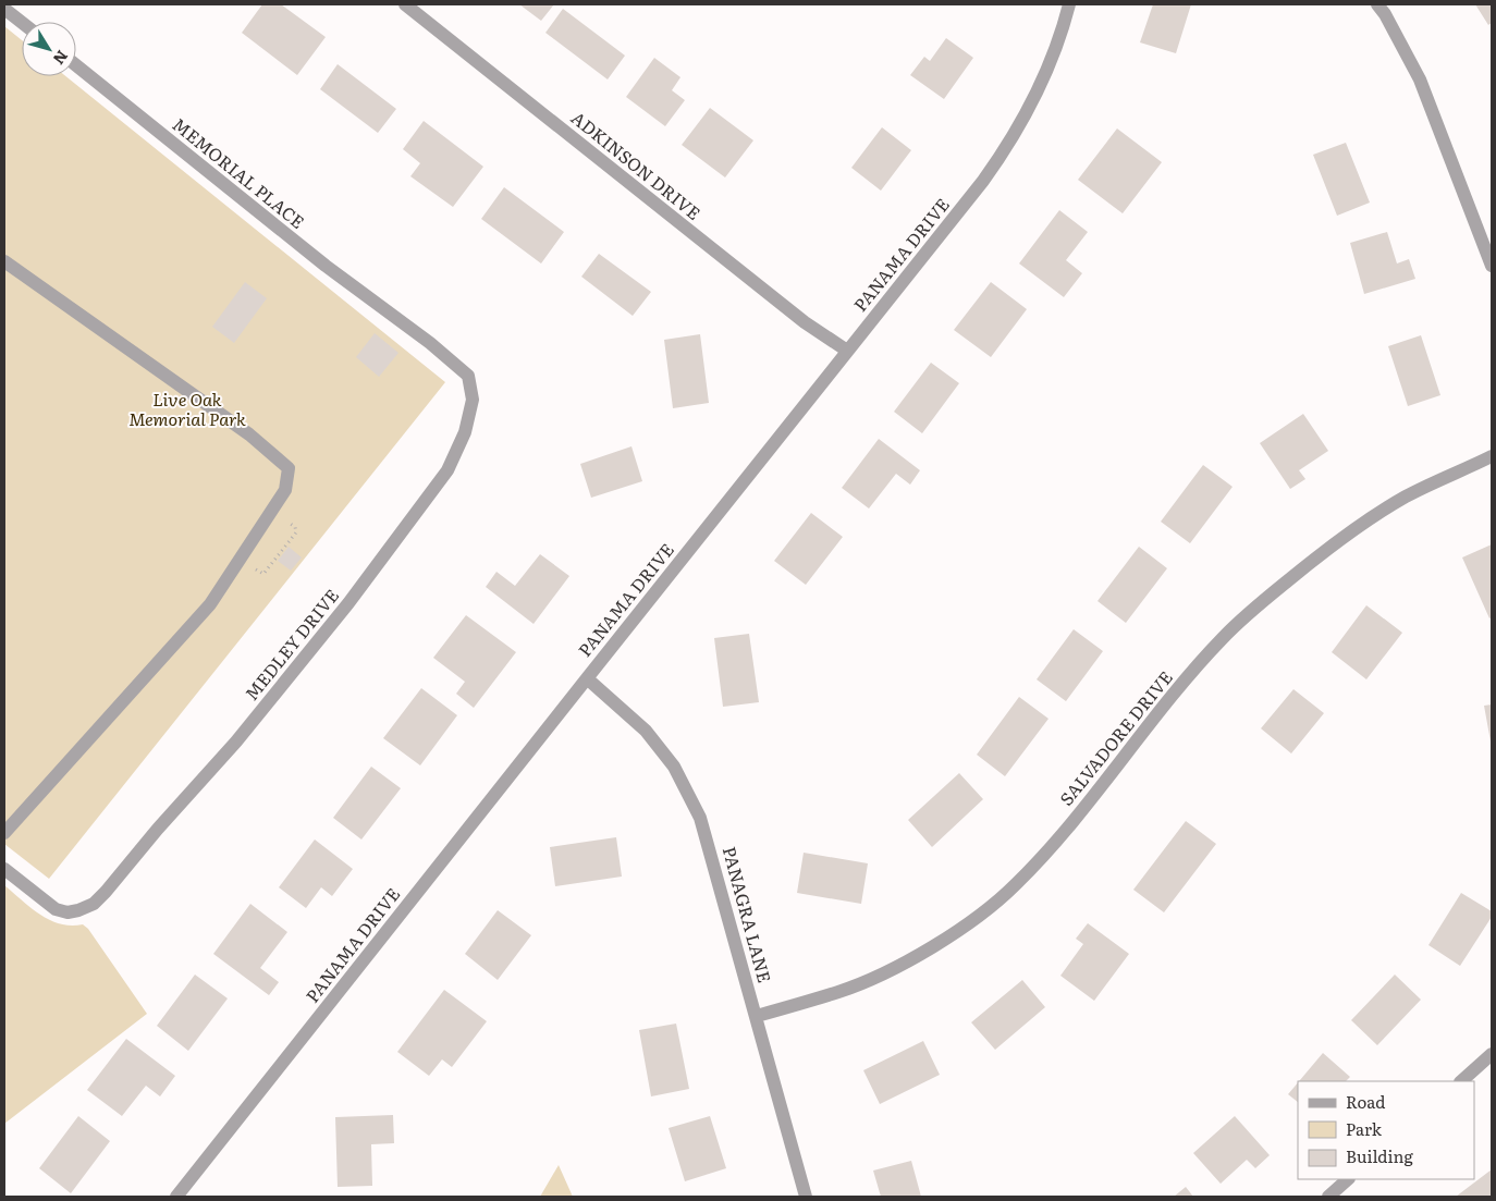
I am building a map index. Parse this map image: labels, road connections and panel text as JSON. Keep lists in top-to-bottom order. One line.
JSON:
{"streets":{"street":["ADKINSON DRIVE","MEMORIAL PLACE","PANAMA DRIVE","MEDLEY DRIVE","SALVADORE DRIVE","PANAGRA LANE"]},"crossings":[["ADKINSON DRIVE","PANAMA DRIVE"],["MEMORIAL PLACE","MEDLEY DRIVE"],["PANAMA DRIVE","PANAGRA LANE"],["SALVADORE DRIVE","PANAGRA LANE"]],"parks":["Live Oak Memorial Park"],"legend":["Road","Park","Building"],"north":"bottom right"}
